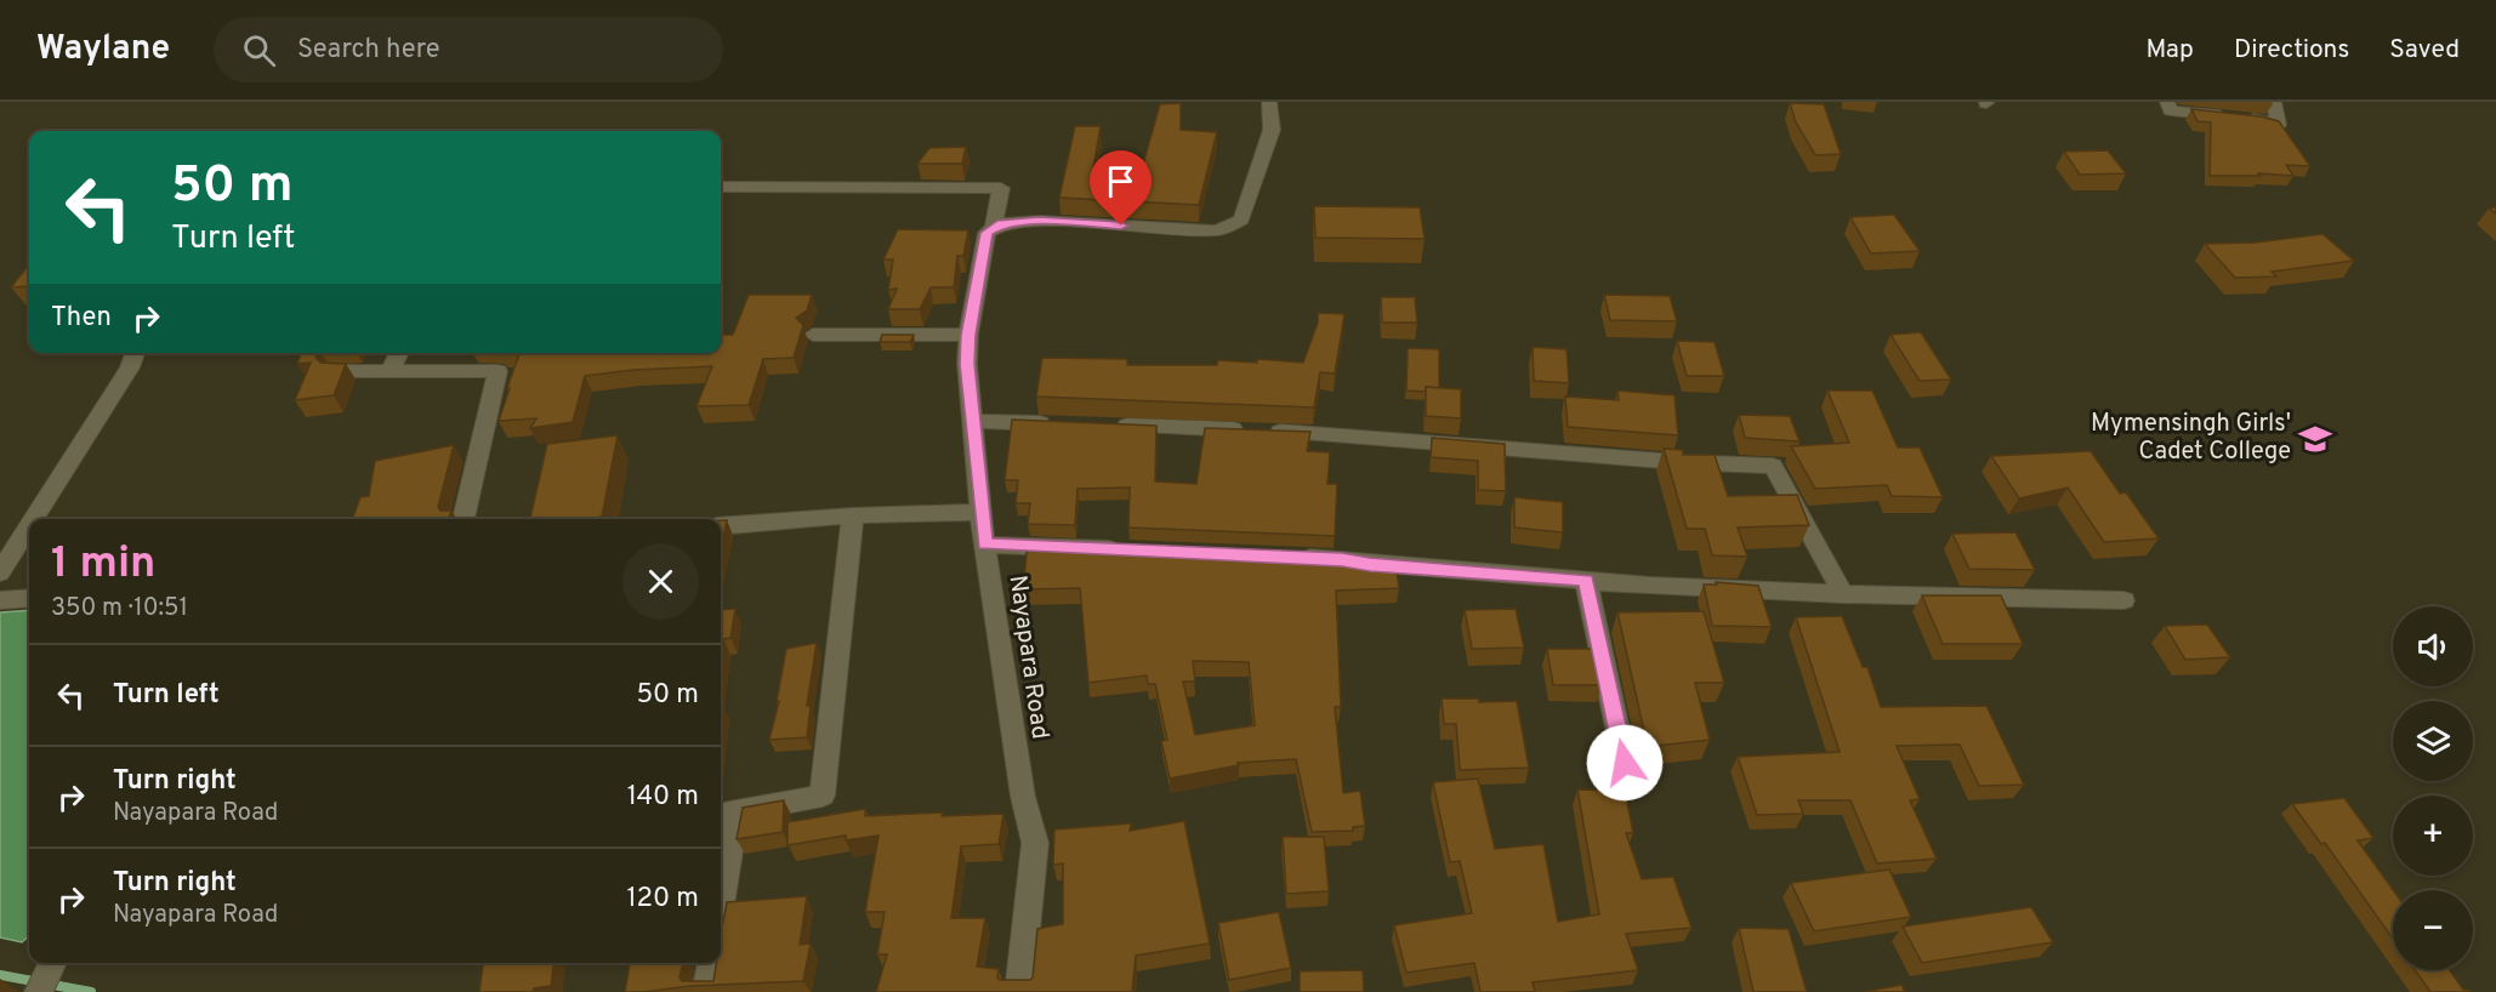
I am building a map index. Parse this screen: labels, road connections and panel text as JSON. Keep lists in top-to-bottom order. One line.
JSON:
{"streets":{"street":["Nayapara Road"]},"places":{"school or university":["Mymensingh Girls' Cadet College"]},"page":{"header":"Waylane","search":"Search here","nav":["Map","Directions","Saved"],"turn":["50 m","Turn left"],"then":"Then","heading":["1 min","350 m · 10:51"],"map_buttons":["+","−"],"list":[{"name":"Turn left","value":"50 m"},{"name":"Turn right","note":"Nayapara Road","value":"140 m"},{"name":"Turn right","note":"Nayapara Road","value":"120 m"}]}}
